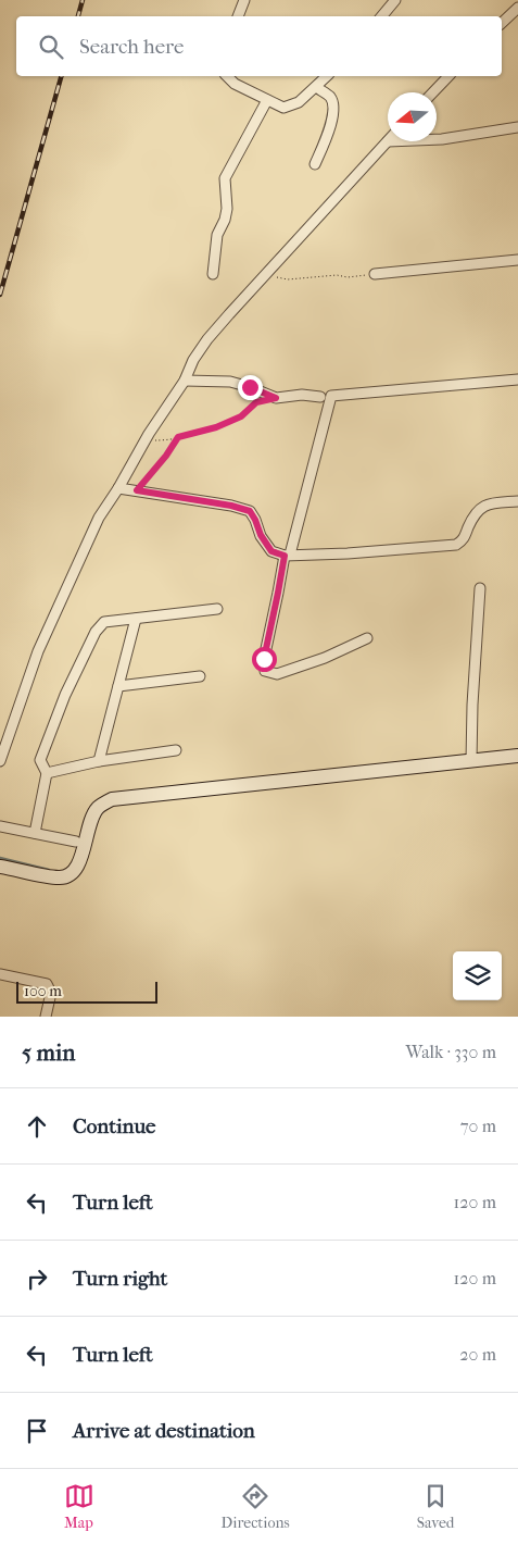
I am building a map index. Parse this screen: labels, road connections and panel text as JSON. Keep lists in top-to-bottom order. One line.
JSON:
{"scale_bar":"100 m","north":"left","page":{"search":"Search here","scale":"100 m","heading":["5 min","Walk · 330 m"],"list":[["Continue","70 m"],["Turn left","120 m"],["Turn right","120 m"],["Turn left","20 m"],"Arrive at destination"],"nav":["Map","Directions","Saved"]}}
